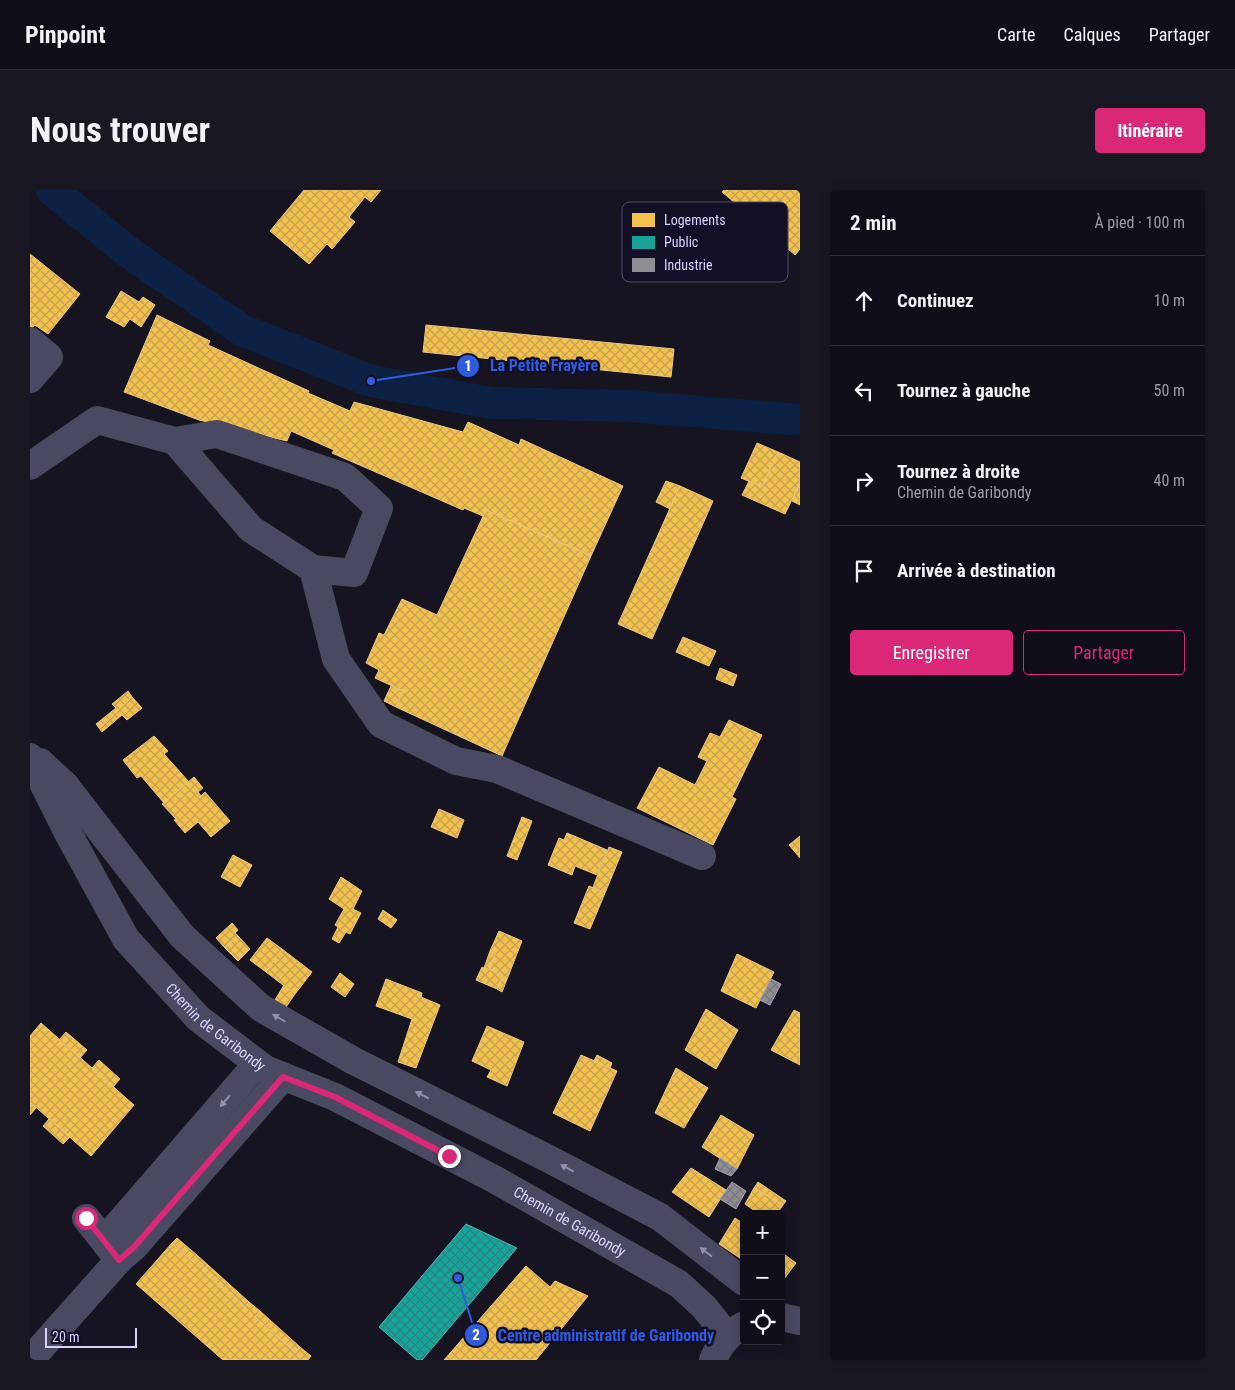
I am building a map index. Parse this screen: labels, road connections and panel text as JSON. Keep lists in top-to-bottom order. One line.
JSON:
{"streets":{"street":["Chemin de Garibondy"]},"places":["La Petite Frayère","Centre administratif de Garibondy"],"legend":["Logements","Public","Industrie"],"scale_bar":"20 m","page":{"header":"Pinpoint","nav":["Carte","Calques","Partager"],"buttons":["Itinéraire",["Enregistrer","Partager"]],"title":"Nous trouver","heading":["2 min","À pied · 100 m"],"list":[["Continuez","10 m"],["Tournez à gauche","50 m"],["Tournez à droite","Chemin de Garibondy","40 m"],"Arrivée à destination"],"map_buttons":["+","−"],"scale":"20 m"}}
